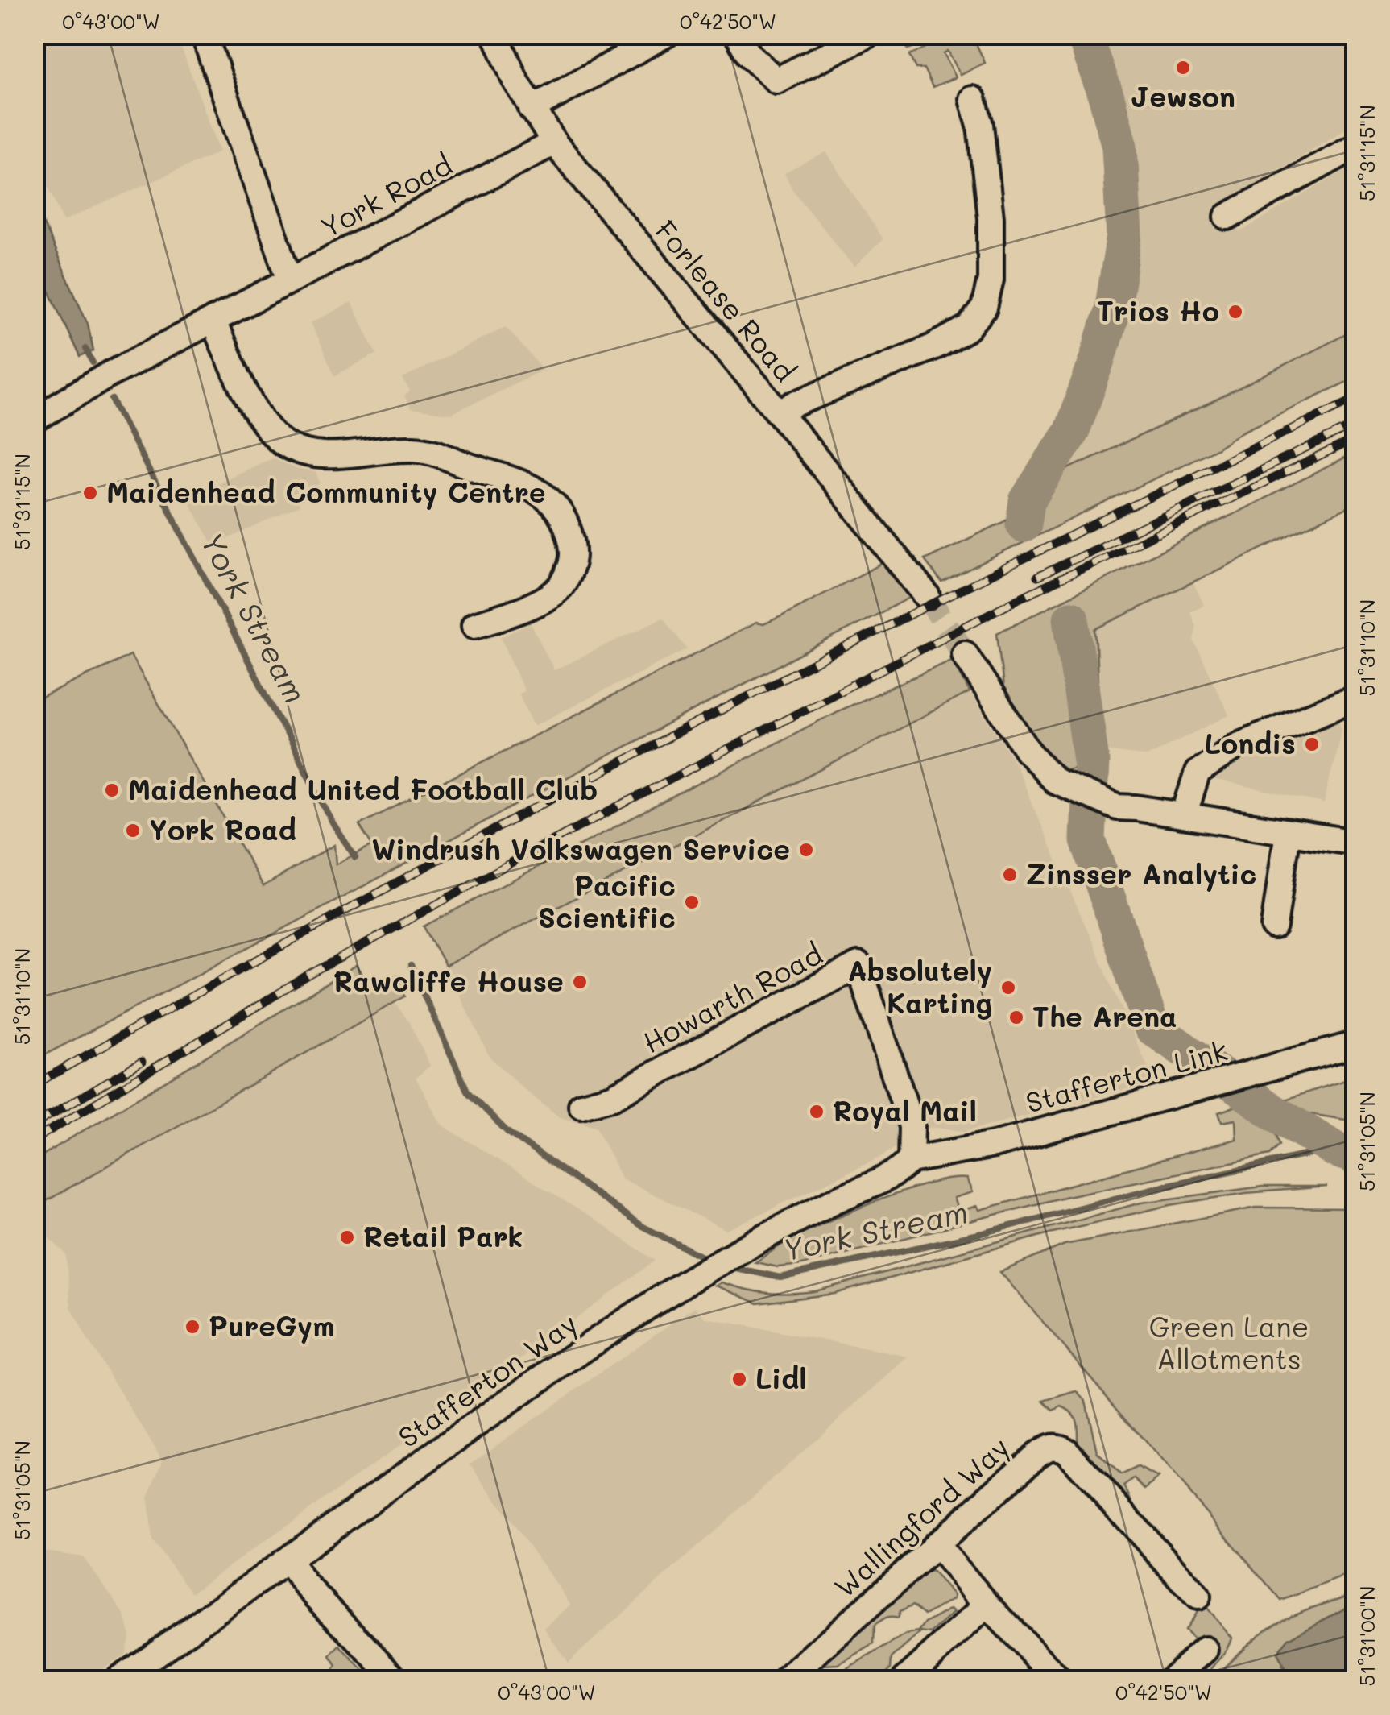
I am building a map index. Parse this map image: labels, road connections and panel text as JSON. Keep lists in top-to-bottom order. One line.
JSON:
{"streets":{"street":["York Road","Forlease Road","Howarth Road","Stafferton Link","Stafferton Way","Wallingford Way"]},"crossings":[["York Road","Forlease Road"],["Howarth Road","Stafferton Link"],["Howarth Road","Stafferton Way"],["Stafferton Link","Stafferton Way"]],"water":["York Stream"],"parks":["Green Lane Allotments"],"places":["Jewson","Trios Ho","Maidenhead Community Centre","Londis","Maidenhead United Football Club","York Road","Windrush Volkswagen Service","Zinsser Analytic","Pacific Scientific","Rawcliffe House","Absolutely Karting","The Arena","Royal Mail","Retail Park","PureGym","Lidl"],"coordinates":["0°43'00\"W","0°42'50\"W","51°31'15\"N","51°31'10\"N","51°31'05\"N","51°31'00\"N"]}
